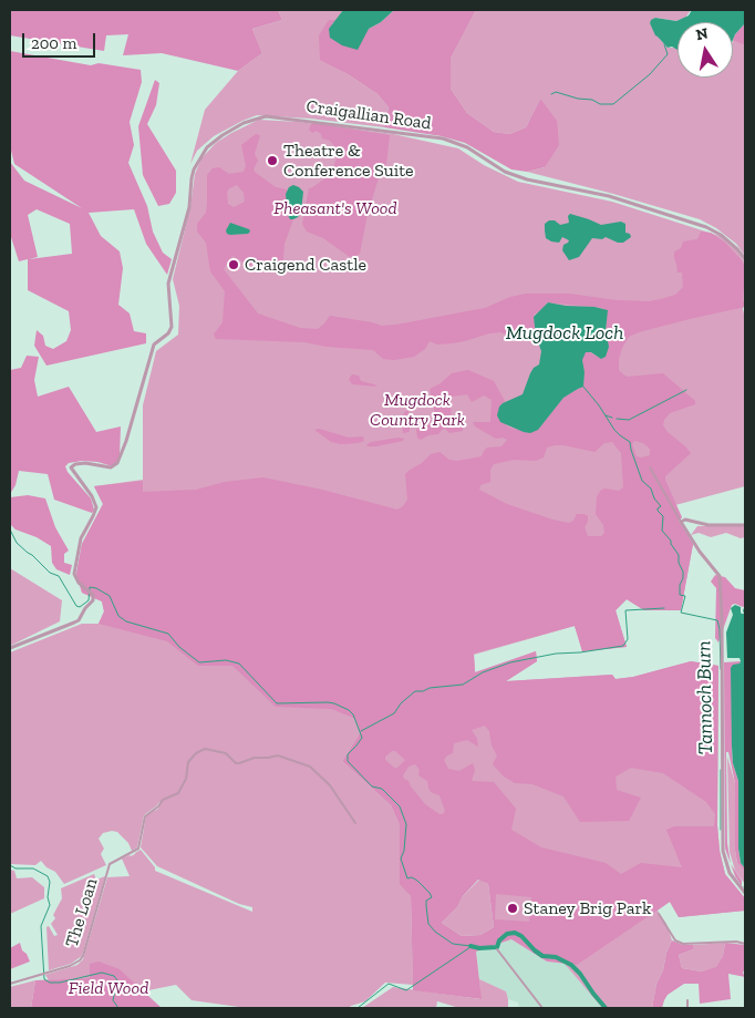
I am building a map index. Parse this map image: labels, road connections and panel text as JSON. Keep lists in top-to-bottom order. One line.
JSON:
{"streets":{"street":["Craigallian Road","The Loan"]},"water":["Mugdock Loch","Tannoch Burn"],"parks":["Pheasant's Wood","Mugdock Country Park","Field Wood"],"places":["Theatre & Conference Suite","Craigend Castle","Staney Brig Park"],"scale_bar":"200 m","north":"top"}
